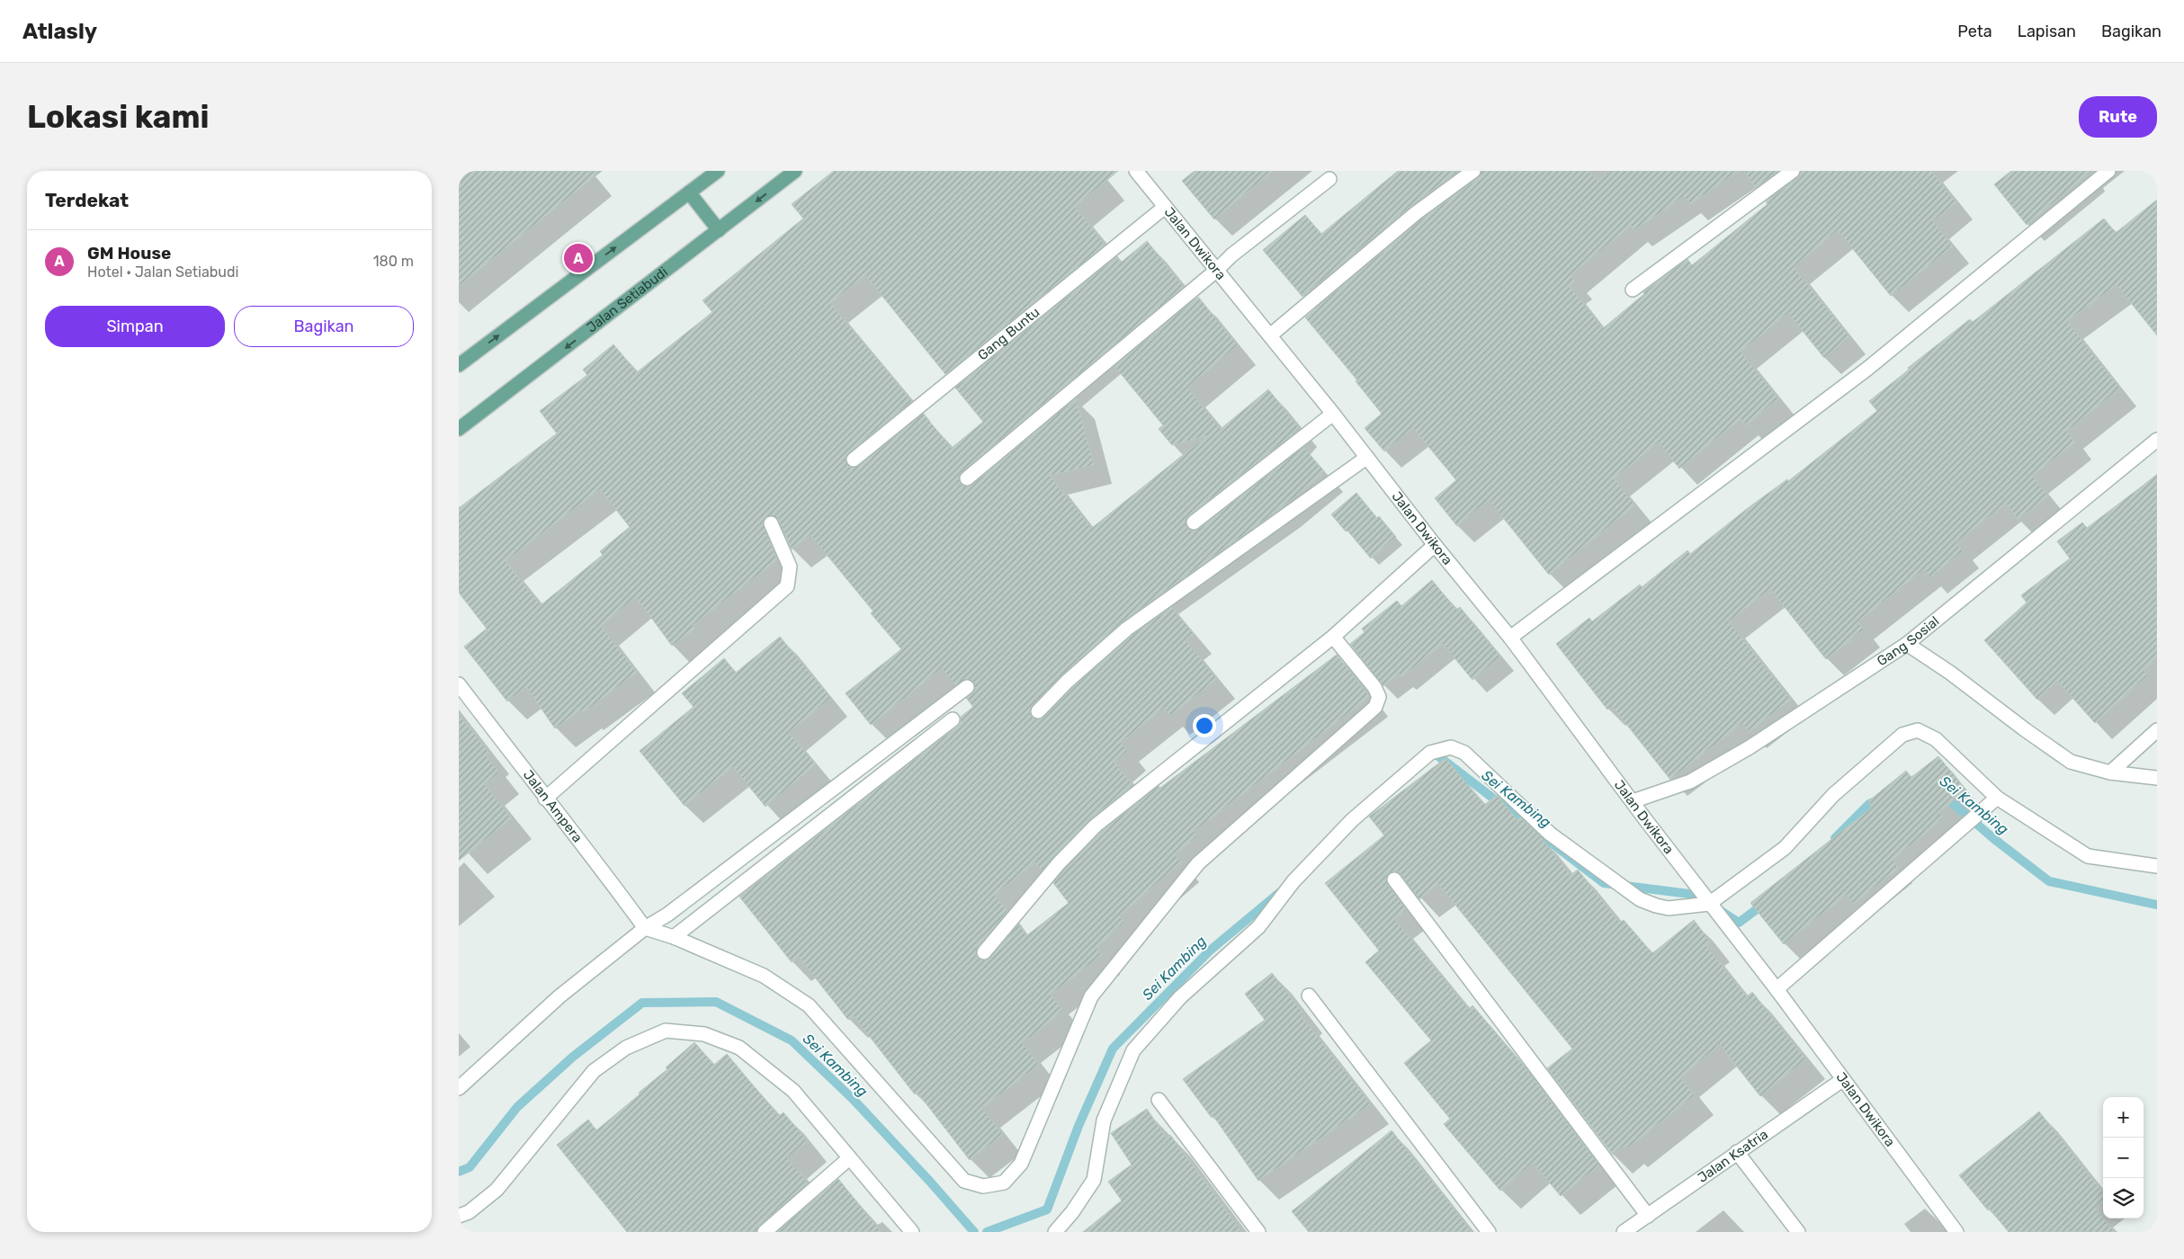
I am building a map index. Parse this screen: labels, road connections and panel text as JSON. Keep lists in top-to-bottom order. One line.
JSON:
{"streets":{"main road":["Jalan Setiabudi"],"street":["Jalan Dwikora","Gang Buntu","Gang Sosial","Jalan Ampera","Jalan Ksatria"]},"crossings":[["Jalan Dwikora","Gang Buntu"],["Jalan Dwikora","Gang Sosial"],["Jalan Dwikora","Jalan Ksatria"]],"water":["Sei Kambing"],"page":{"header":"Atlasly","nav":["Peta","Lapisan","Bagikan"],"buttons":["Rute",["Simpan","Bagikan"]],"title":"Lokasi kami","heading":"Terdekat","list":[{"mark":"A","name":"GM House","note":"Hotel · Jalan Setiabudi","value":"180 m"}],"pins":"A","map_buttons":["+","−"]}}
